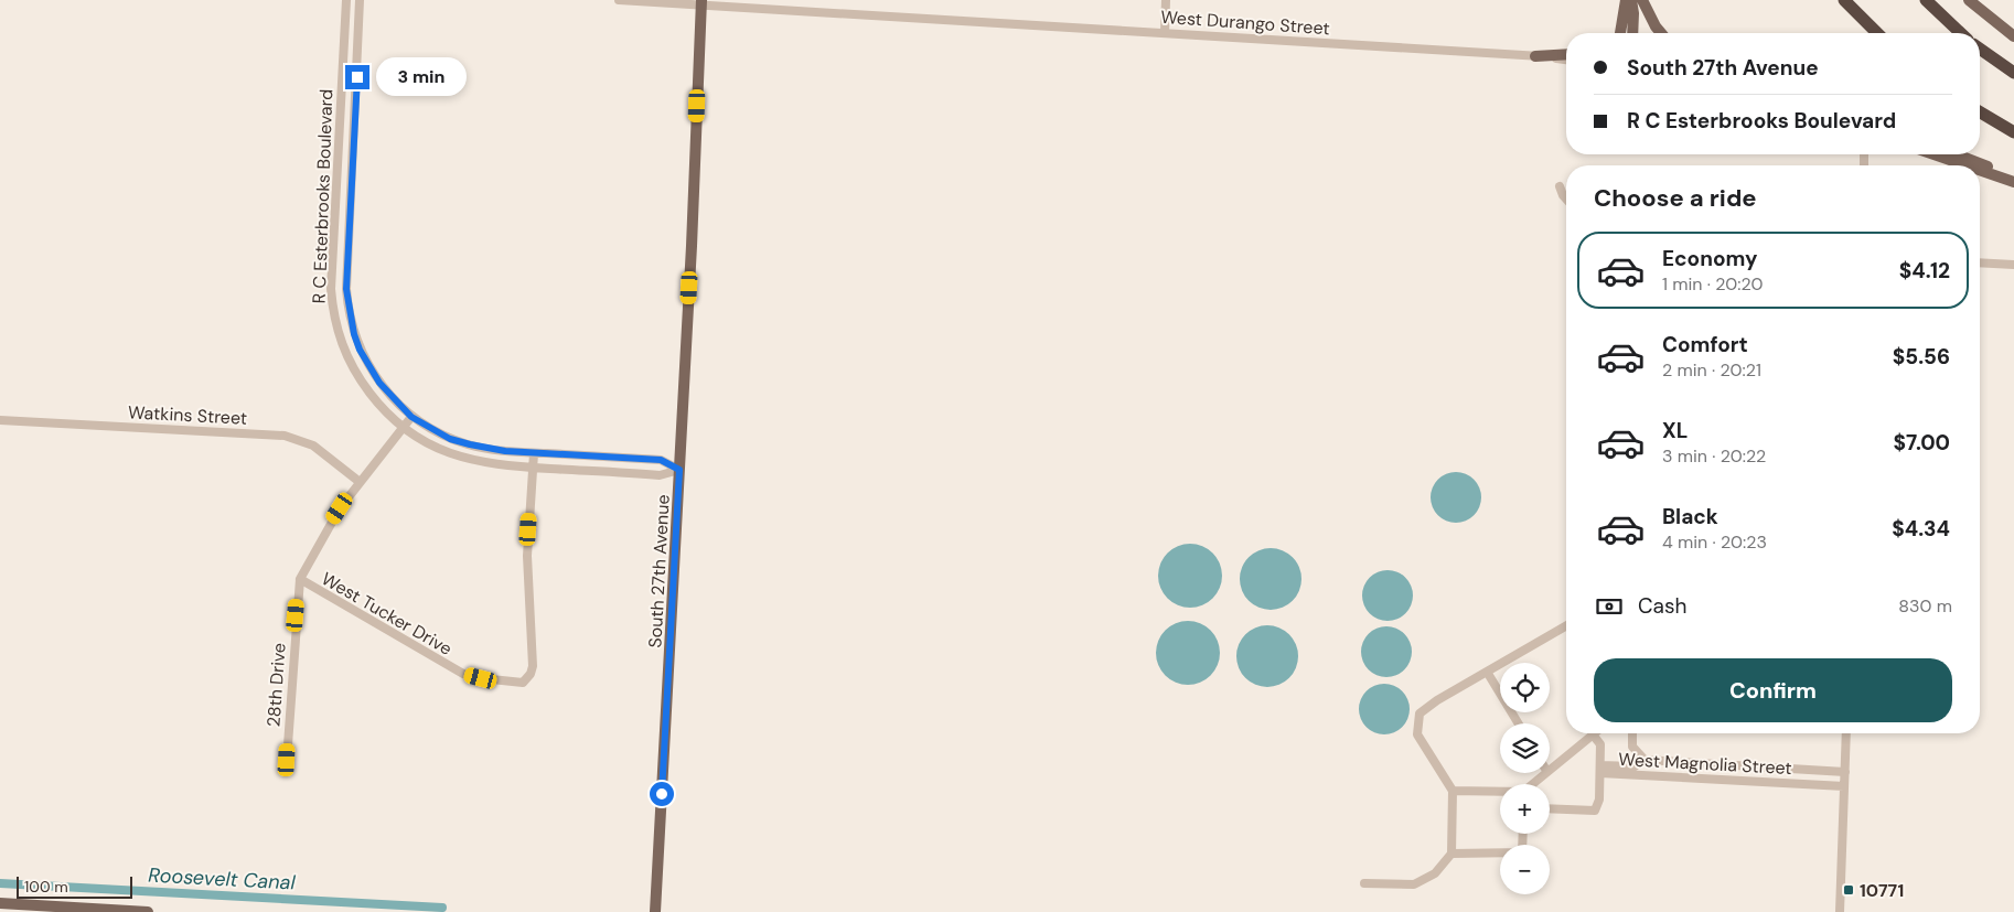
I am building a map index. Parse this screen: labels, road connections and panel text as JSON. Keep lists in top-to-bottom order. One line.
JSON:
{"streets":{"main road":["South 27th Avenue"],"street":["West Durango Street","R C Esterbrooks Boulevard","Watkins Street","West Tucker Drive","28th Drive","West Magnolia Street"]},"crossings":[["West Durango Street","South 27th Avenue"],["R C Esterbrooks Boulevard","South 27th Avenue"],["R C Esterbrooks Boulevard","West Tucker Drive"],["R C Esterbrooks Boulevard","28th Drive"],["Watkins Street","28th Drive"],["West Tucker Drive","28th Drive"]],"water":["Roosevelt Canal"],"places":{"transit":["10771"]},"scale_bar":"100 m","page":{"banner":["South 27th Avenue","R C Esterbrooks Boulevard"],"bubble":"3 min","heading":"Choose a ride","list":[{"name":"Economy","note":"1 min · 20:20","value":"$4.12"},{"name":"Comfort","note":"2 min · 20:21","value":"$5.56"},{"name":"XL","note":"3 min · 20:22","value":"$7.00"},{"name":"Black","note":"4 min · 20:23","value":"$4.34"}],"pay":["Cash","830 m"],"buttons":"Confirm","map_buttons":["+","−"],"scale":"100 m"}}
